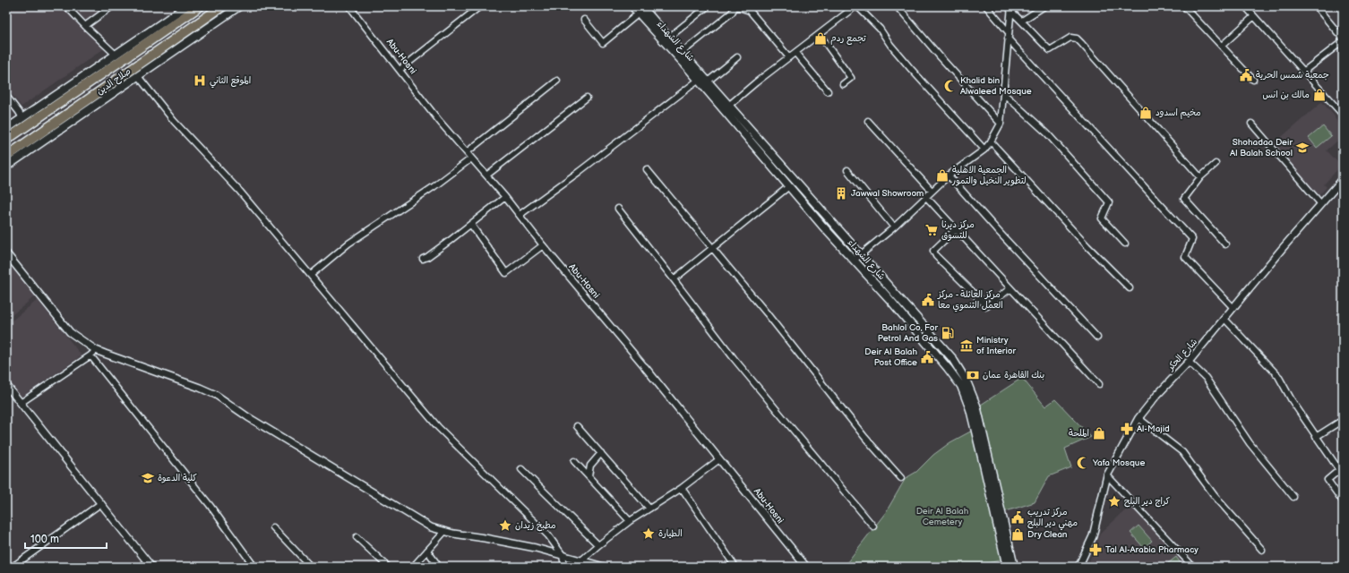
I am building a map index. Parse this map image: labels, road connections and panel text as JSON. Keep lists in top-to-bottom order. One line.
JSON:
{"streets":{"highway":["صلاح الدين"],"main road":["شارع الشهداء"],"street":["Abu-Hosni","شارع الحكر"]},"parks":["Deir Al Balah Cemetery"],"places":{"shop":["تجمع ردم","مالك بن انس","مخيم اسدود","الجمعية الاهلية لتطوير النخيل والتمور","الملحة","Dry Clean"],"public building":["جمعية شمس الحرية","مركز العائلة - مركز العمل التنموي معا","Deir Al Balah Post Office","مركز تدريب مهني دير البلح"],"hospital":["الموقع الثاني"],"mosque":["Khalid bin Alwaleed Mosque","Yafa Mosque"],"school or university":["Shohadaa Deir Al Balah School","كلية الدعوة"],"building":["Jawwal Showroom"],"supermarket":["مركز ديرنا للتسوق"],"fuel station":["Bahlol Co. For Petrol And Gas"],"museum":["Ministry of Interior"],"bank":["بنك القاهرة عمان"],"pharmacy":["Al-Majid","Tal Al-Arabia Pharmacy"],"place":["كراج دير البلح","مطبخ زيدان","الطيارة"]},"scale_bar":"100 m"}
